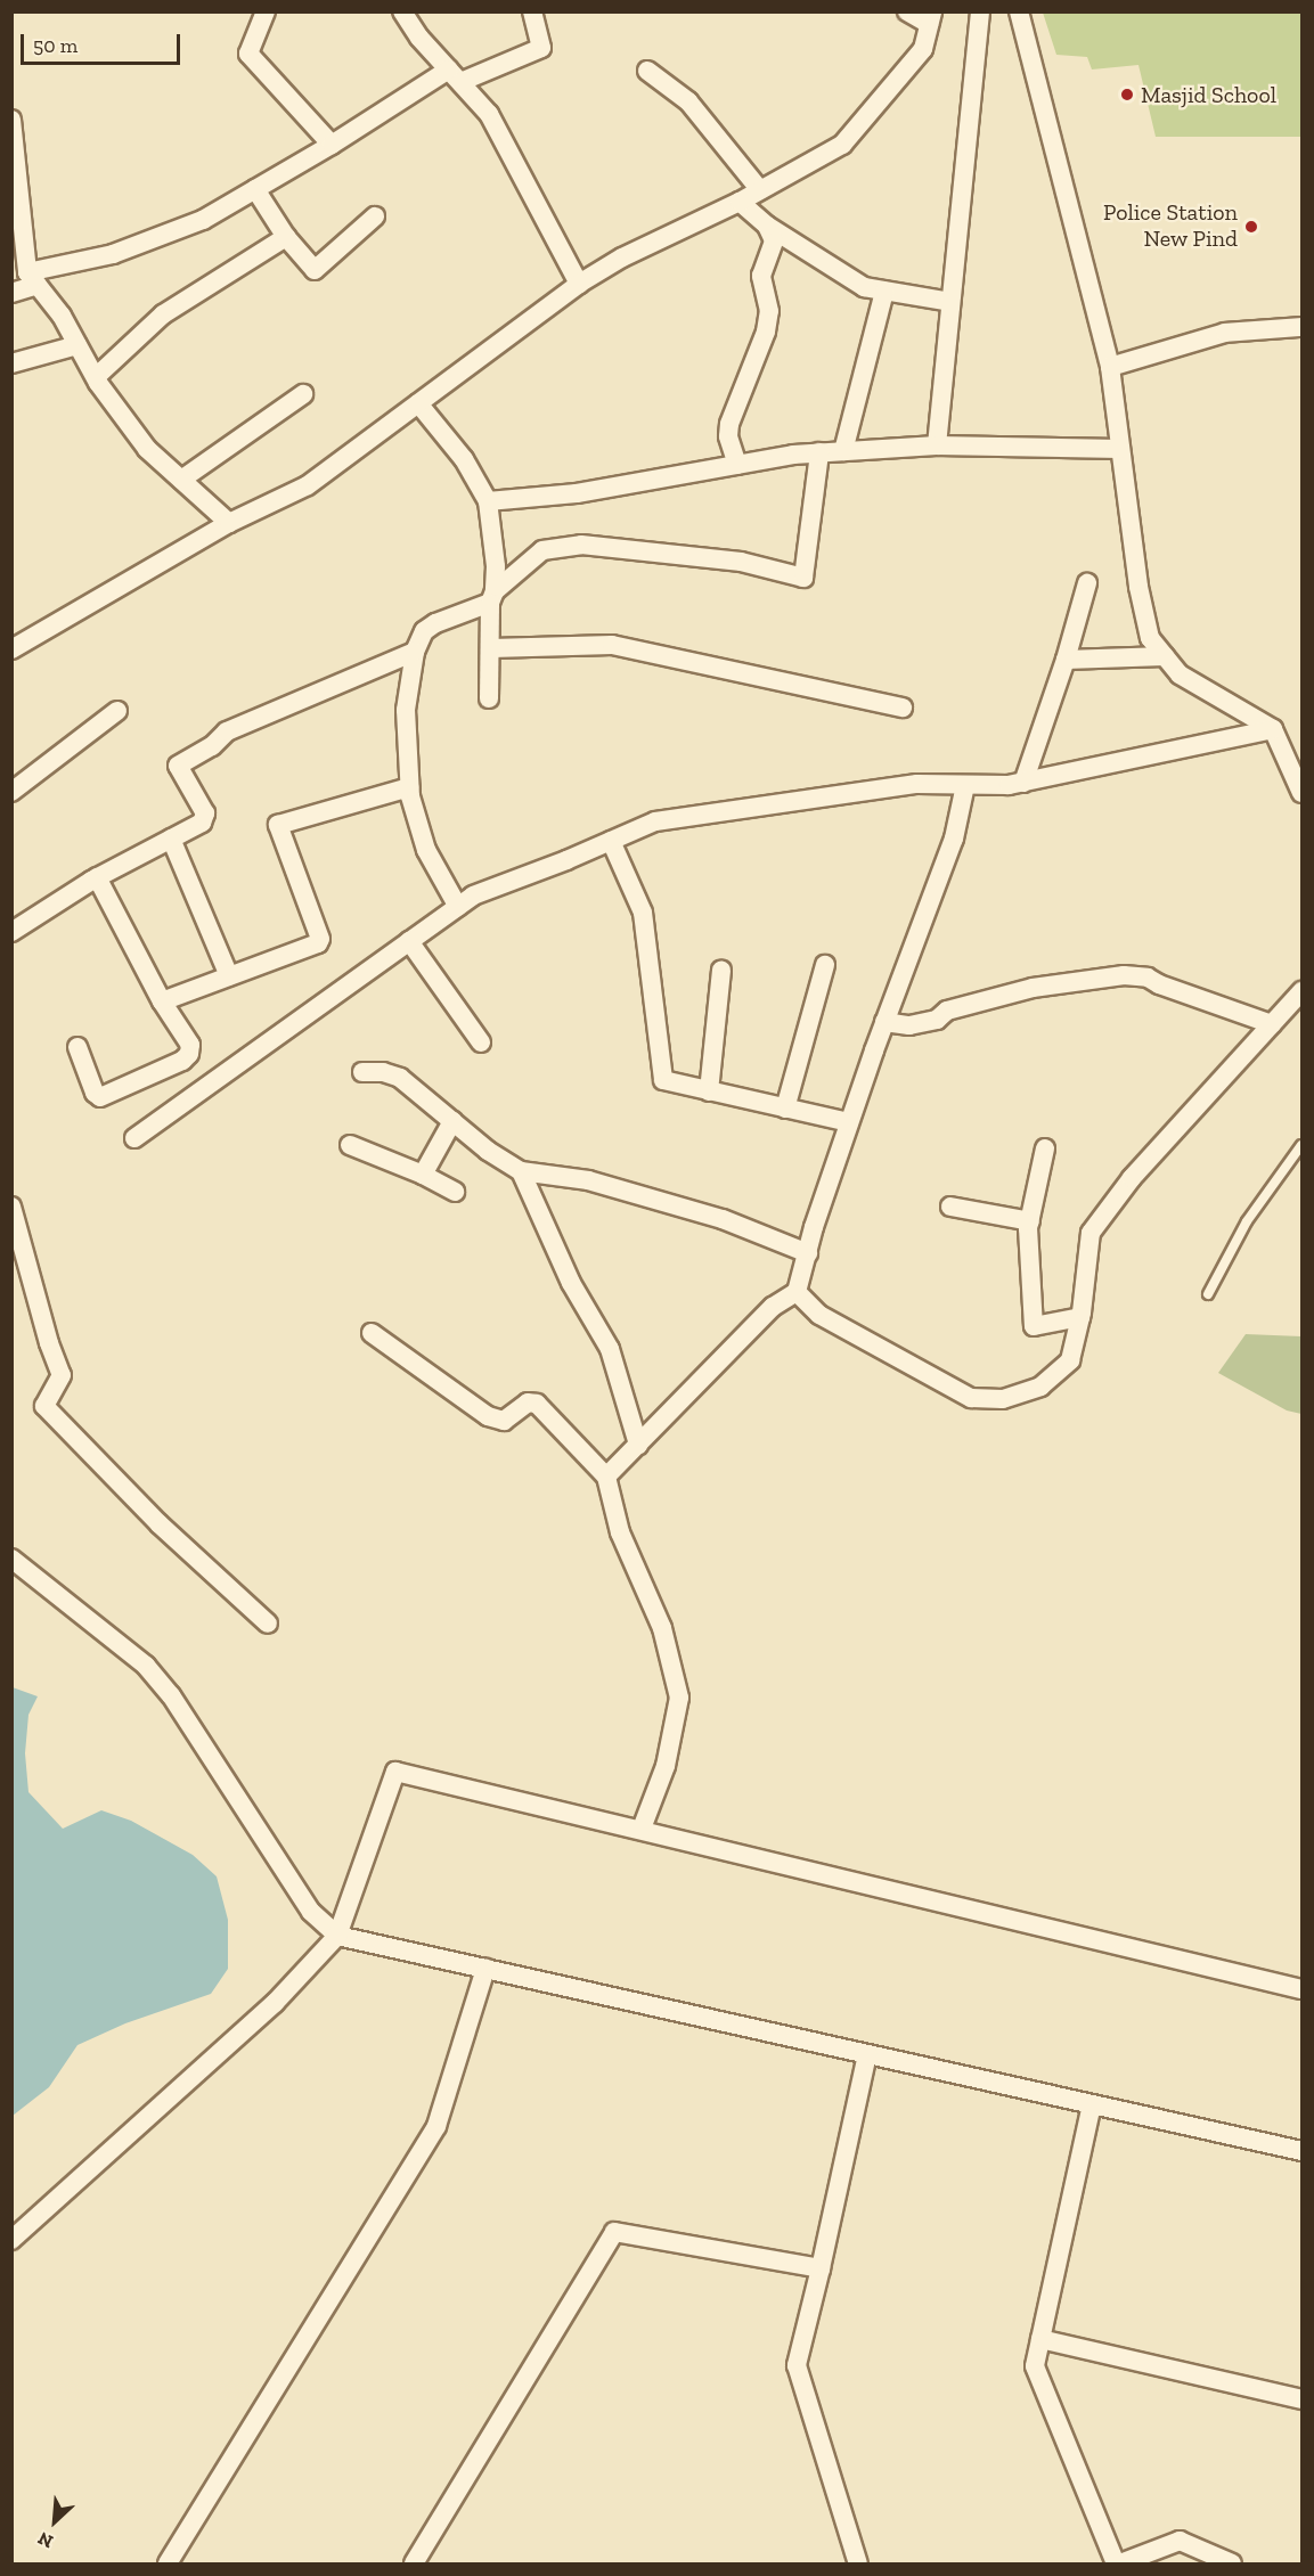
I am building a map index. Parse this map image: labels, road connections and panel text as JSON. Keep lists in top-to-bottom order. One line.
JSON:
{"places":["Masjid School","Police Station New Pind"],"scale_bar":"50 m","north":"bottom left"}
